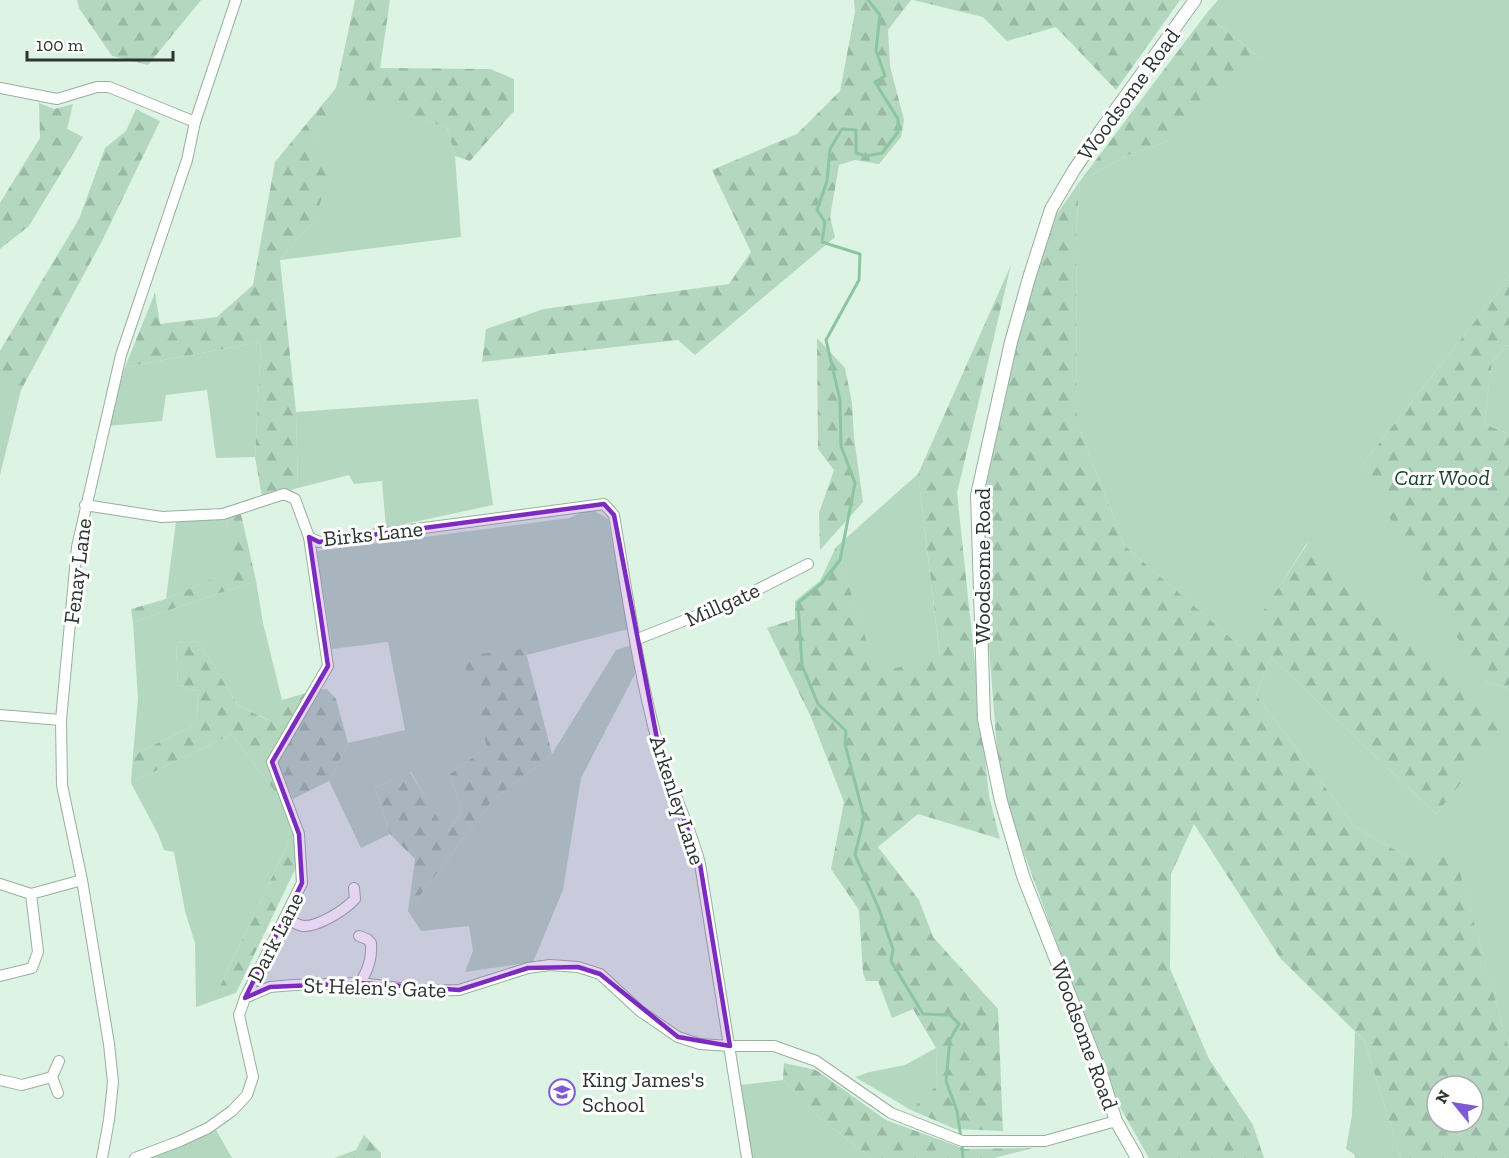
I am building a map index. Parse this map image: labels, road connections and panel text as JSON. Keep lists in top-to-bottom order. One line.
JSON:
{"streets":{"street":["Woodsome Road","Birks Lane","Fenay Lane","Millgate","Arkenley Lane","Dark Lane","St Helen's Gate"]},"crossings":[["Woodsome Road","St Helen's Gate"],["Birks Lane","Fenay Lane"],["Birks Lane","Arkenley Lane"],["Birks Lane","Dark Lane"],["Millgate","Arkenley Lane"],["Arkenley Lane","St Helen's Gate"],["Dark Lane","St Helen's Gate"]],"parks":["Carr Wood"],"places":{"school or university":["King James's School"]},"scale_bar":"100 m","north":"top left"}
